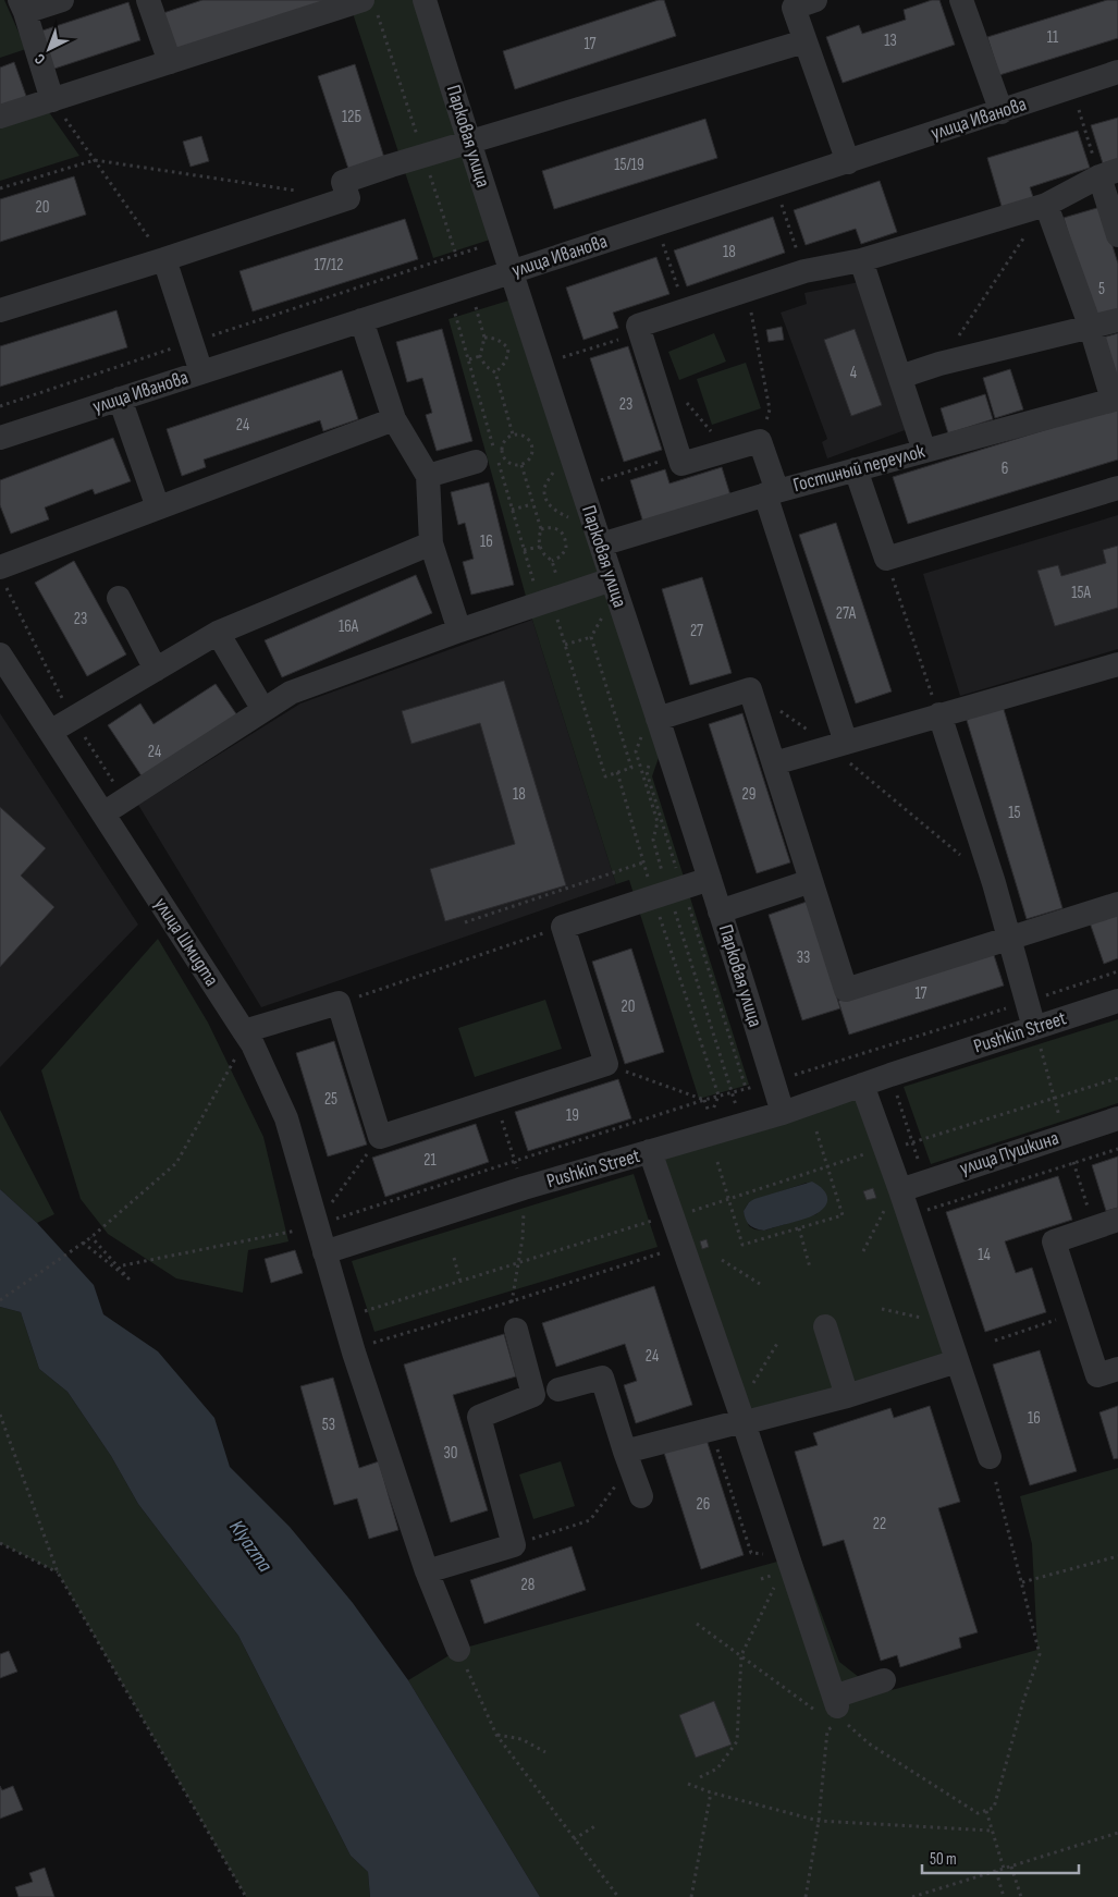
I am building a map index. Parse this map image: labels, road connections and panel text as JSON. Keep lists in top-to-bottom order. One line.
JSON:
{"streets":{"street":["улица Иванова","Парковая улица","Гостиный переулок","улица Шмидта","Pushkin Street","улица Пушкина"]},"crossings":[["улица Иванова","Парковая улица"],["Парковая улица","Гостиный переулок"],["Парковая улица","Pushkin Street"],["улица Шмидта","Pushkin Street"]],"water":["Klyazma"],"house_numbers":["11","13","17","12Б","15/19","20","18","17/12","5","4","23","24","6","16","15А","27А","23","16А","27","24","18","29","15","33","17","20","25","19","21","14","24","16","53","30","26","22","28"],"scale_bar":"50 m","north":"bottom left"}
